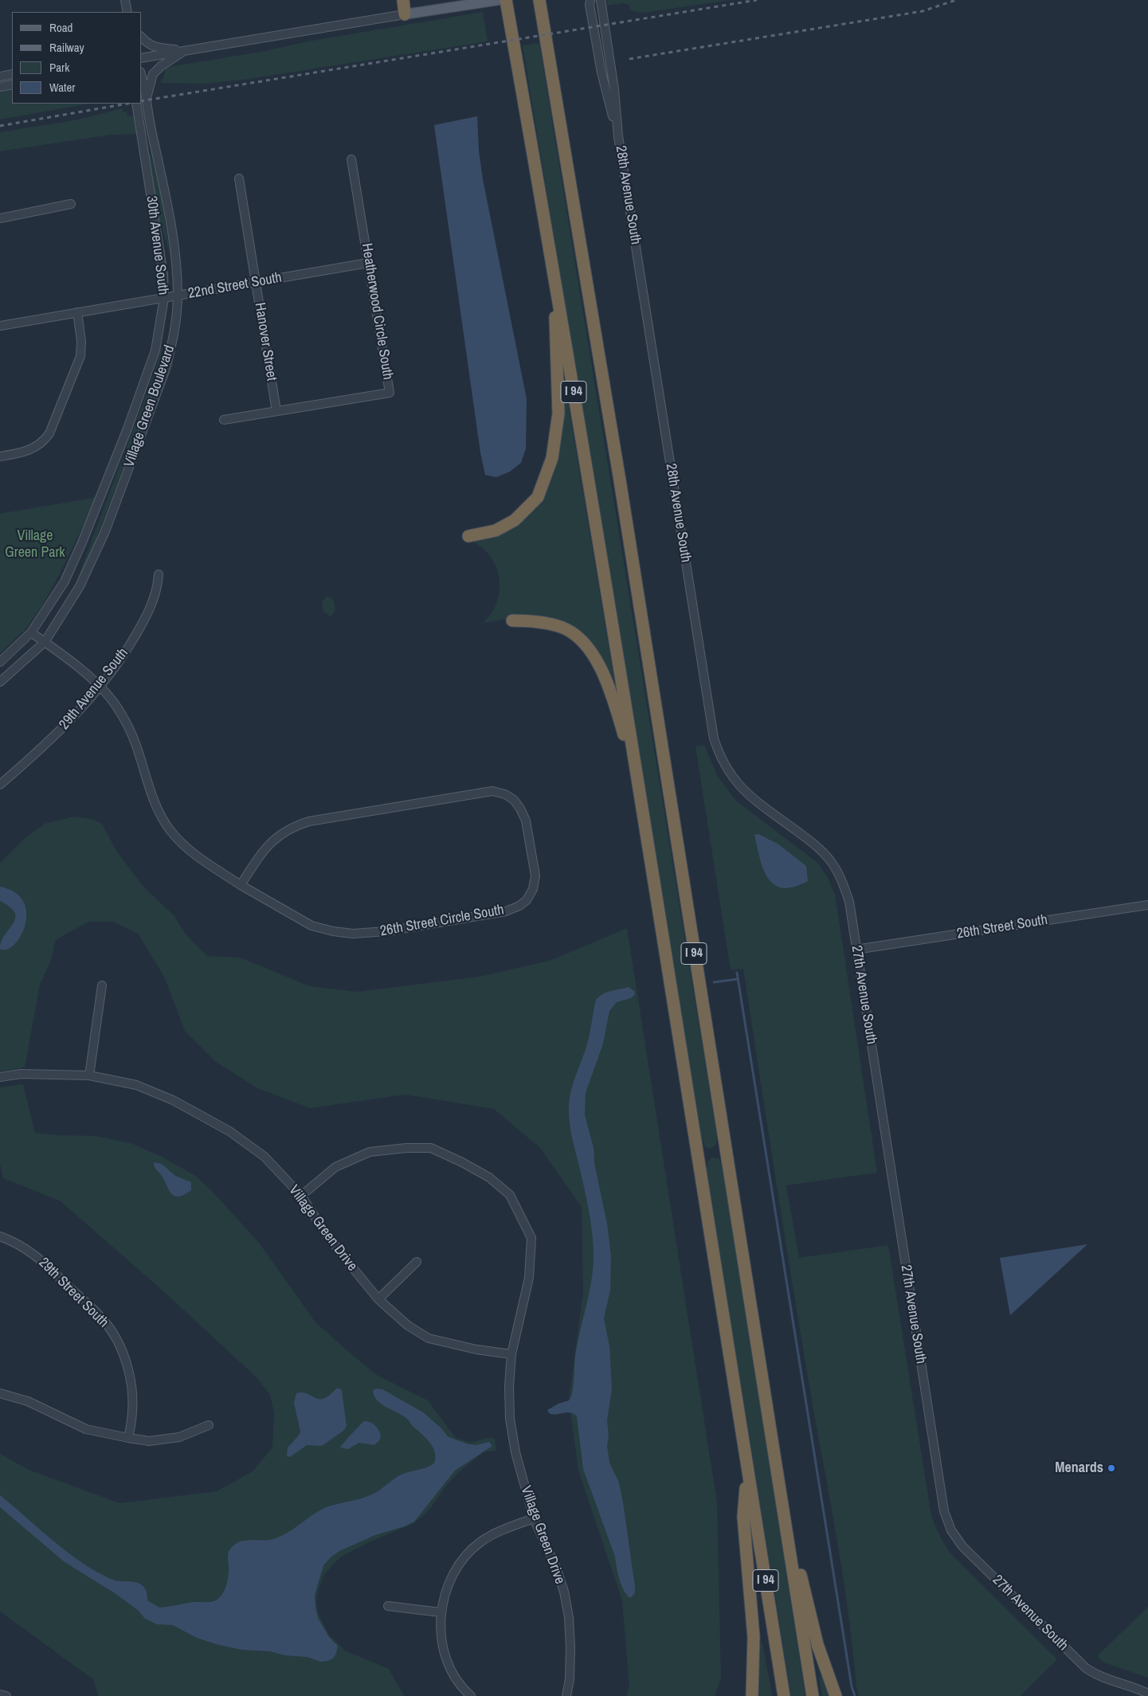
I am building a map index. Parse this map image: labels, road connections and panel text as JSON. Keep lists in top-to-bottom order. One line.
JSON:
{"streets":{"highway":["I 94"],"street":["28th Avenue South","30th Avenue South","22nd Street South","Heatherwood Circle South","Hanover Street","Village Green Boulevard","29th Avenue South","26th Street Circle South","26th Street South","27th Avenue South","Village Green Drive","29th Street South"]},"crossings":[["28th Avenue South","27th Avenue South"],["30th Avenue South","22nd Street South"],["30th Avenue South","26th Street Circle South"],["22nd Street South","Heatherwood Circle South"],["22nd Street South","Hanover Street"],["22nd Street South","Village Green Boulevard"],["Heatherwood Circle South","Hanover Street"],["Village Green Boulevard","26th Street Circle South"],["29th Avenue South","26th Street Circle South"],["26th Street South","27th Avenue South"]],"parks":["Village Green Park"],"places":["Menards"],"legend":["Road","Railway","Park","Water"]}
